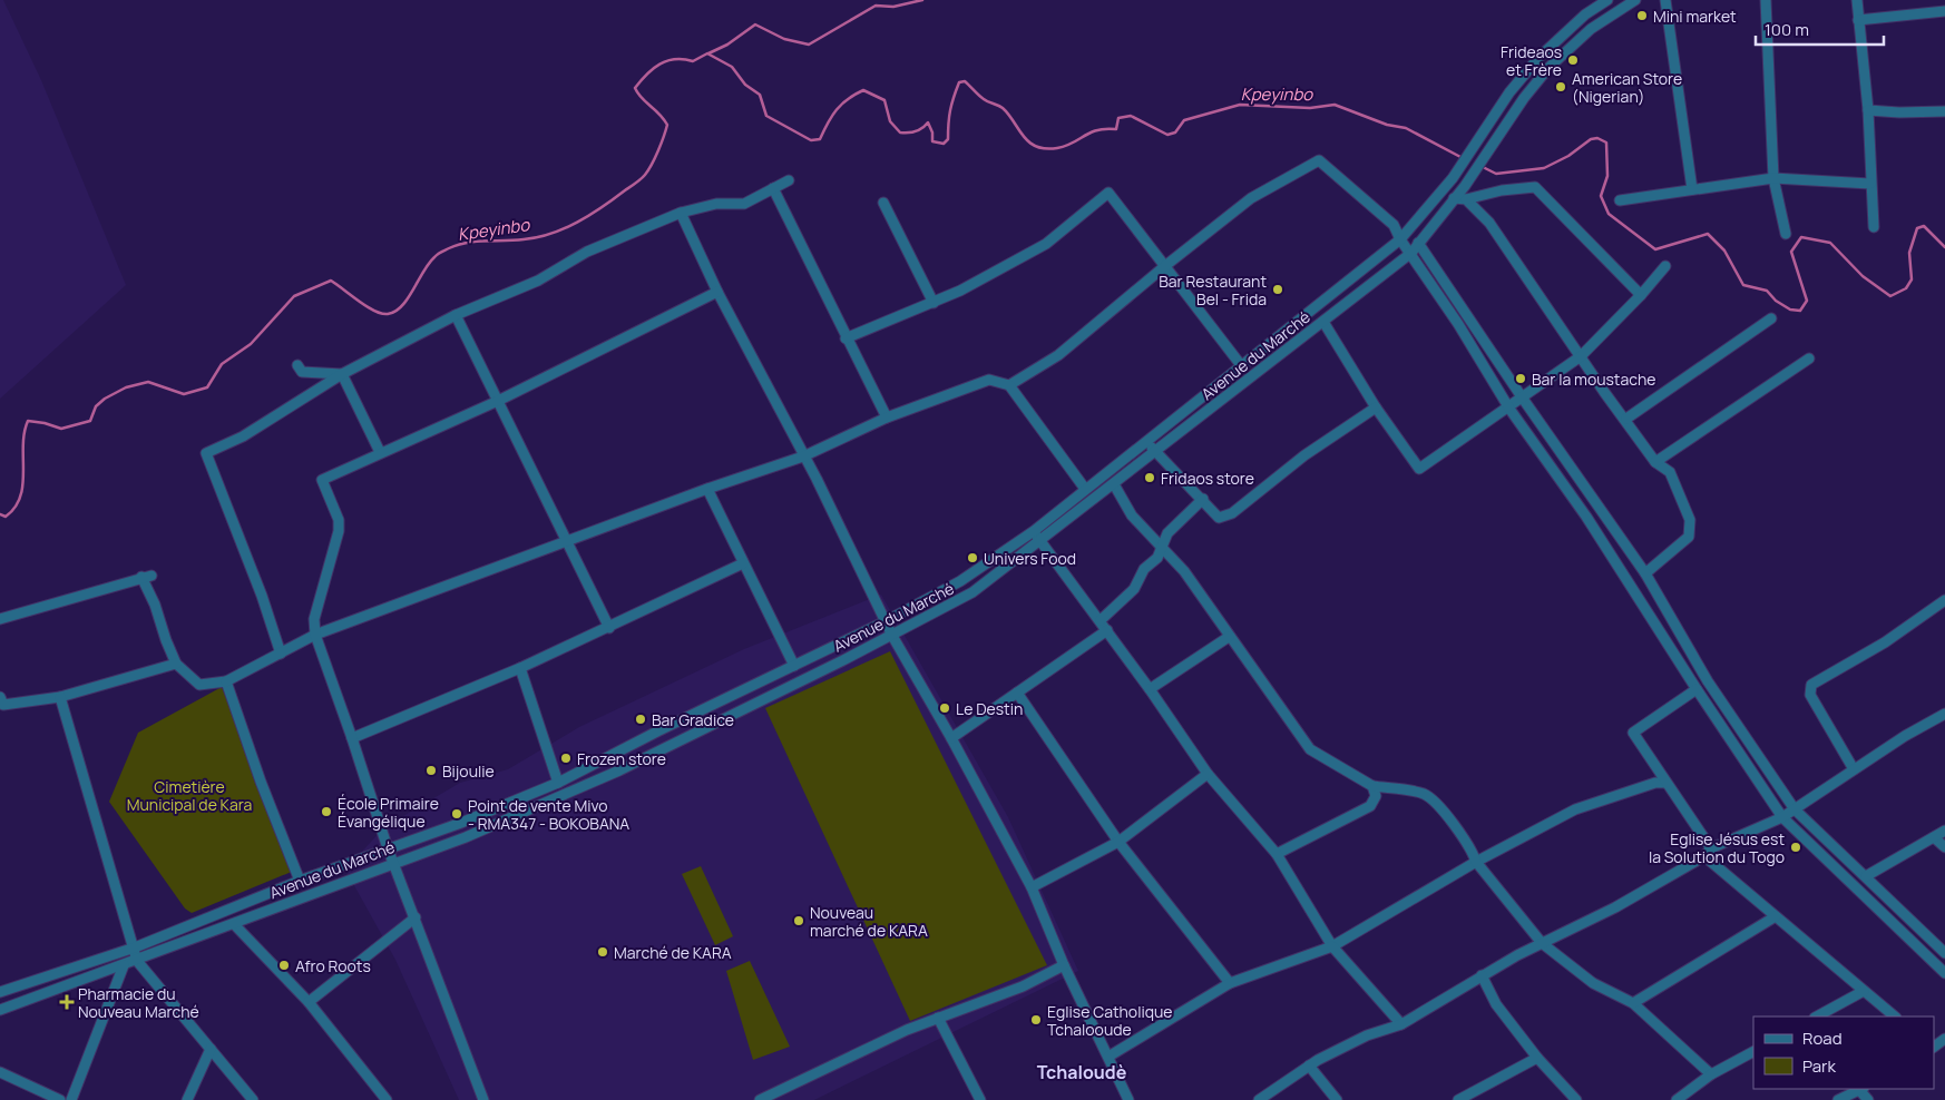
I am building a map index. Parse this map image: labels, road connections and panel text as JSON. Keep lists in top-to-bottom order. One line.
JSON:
{"streets":{"street":["Avenue du Marché"]},"districts":["Tchaloudè"],"water":["Kpeyinbo"],"parks":["Cimetière Municipal de Kara"],"places":{"other":["Mini market","Frideaos et Frère","American Store (Nigerian)","Bar Restaurant Bel - Frida","Bar la moustache","Fridaos store","Univers Food","Le Destin","Bar Gradice","Frozen store","Bijoulie","École Primaire Évangélique","Point de vente Mivo - RMA347 - BOKOBANA","Eglise Jésus est la Solution du Togo","Nouveau marché de KARA","Marché de KARA","Afro Roots","Eglise Catholique Tchalooude"],"health":["Pharmacie du Nouveau Marché"]},"legend":["Road","Park"],"scale_bar":"100 m"}
